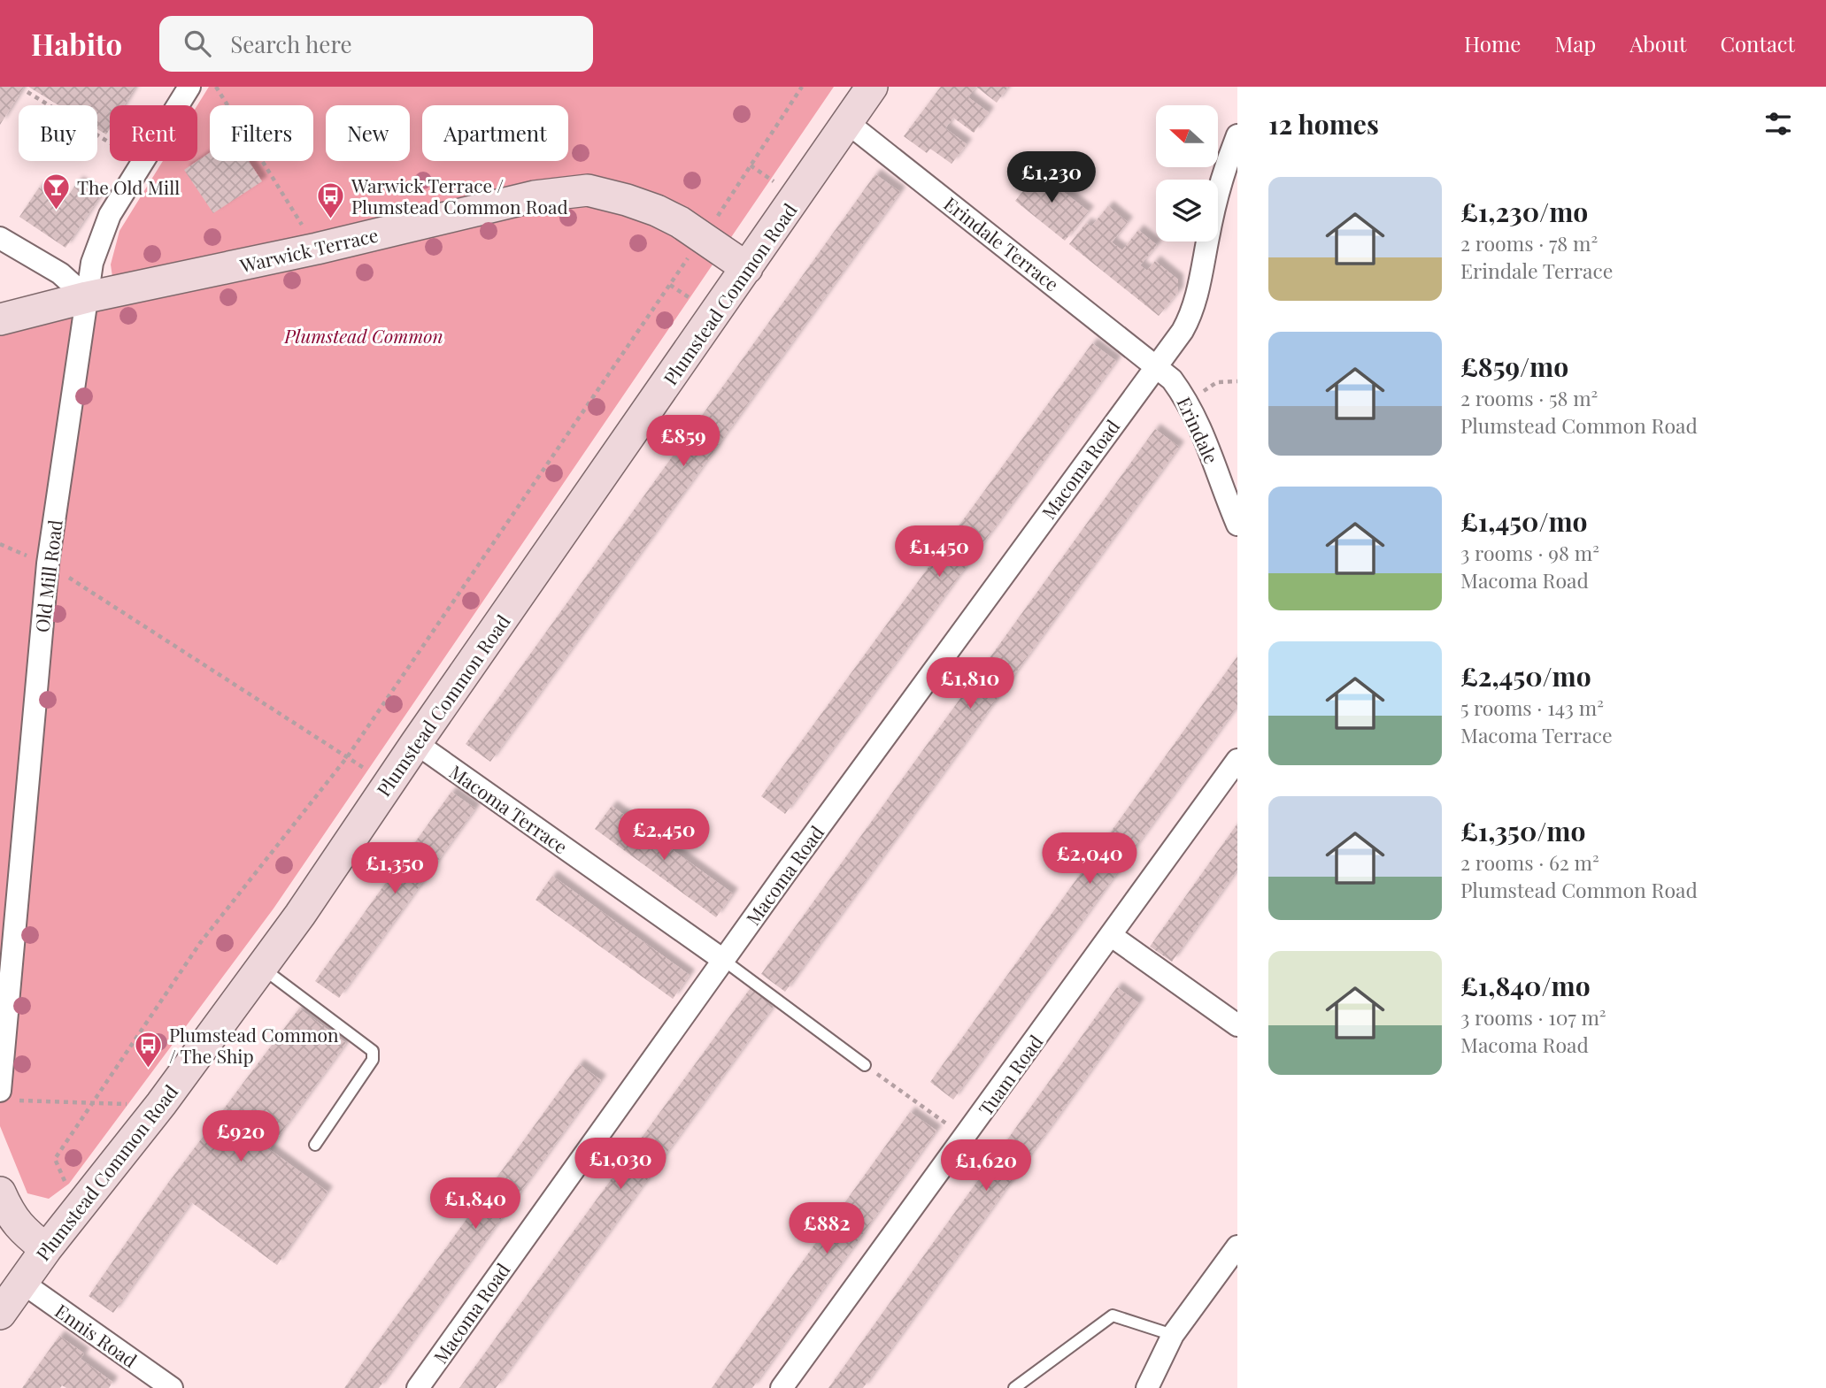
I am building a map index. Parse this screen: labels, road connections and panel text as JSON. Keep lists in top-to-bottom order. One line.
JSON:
{"streets":{"street":["Erindale Terrace","Warwick Terrace","Plumstead Common Road","Erindale","Macoma Road","Old Mill Road","Macoma Terrace","Tuam Road","Ennis Road"]},"crossings":[["Erindale Terrace","Plumstead Common Road"],["Erindale Terrace","Erindale"],["Erindale Terrace","Macoma Road"],["Warwick Terrace","Plumstead Common Road"],["Warwick Terrace","Old Mill Road"],["Plumstead Common Road","Macoma Terrace"],["Plumstead Common Road","Ennis Road"],["Erindale","Macoma Road"],["Macoma Road","Macoma Terrace"]],"parks":["Plumstead Common"],"places":{"bar":["The Old Mill"],"bus stop":["Warwick Terrace / Plumstead Common Road","Plumstead Common / The Ship"]},"north":"left","page":{"header":"Habito","search":"Search here","nav":["Home","Map","About","Contact"],"heading":"12 homes","chip":["Buy","Rent","Filters","New","Apartment"],"price":["£1,230","£859","£1,450","£1,810","£2,450","£2,040","£1,350","£920","£1,030","£1,620","£1,840","£882"],"list":[{"name":"£1,230/mo","note":"2 rooms · 78 m² · Erindale Terrace"},{"name":"£859/mo","note":"2 rooms · 58 m² · Plumstead Common Road"},{"name":"£1,450/mo","note":"3 rooms · 98 m² · Macoma Road"},{"name":"£2,450/mo","note":"5 rooms · 143 m² · Macoma Terrace"},{"name":"£1,350/mo","note":"2 rooms · 62 m² · Plumstead Common Road"},{"name":"£1,840/mo","note":"3 rooms · 107 m² · Macoma Road"}]}}
